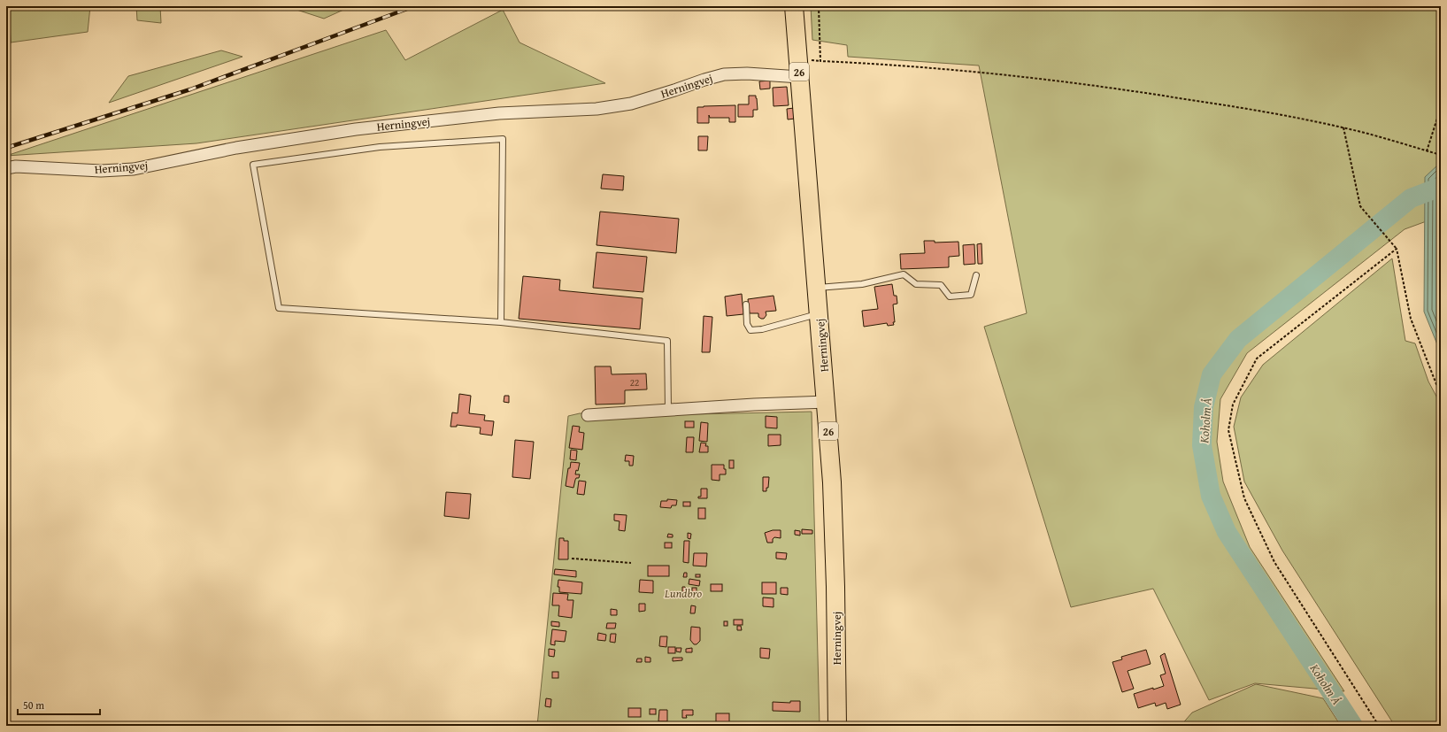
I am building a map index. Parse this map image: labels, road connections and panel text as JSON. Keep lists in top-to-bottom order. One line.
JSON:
{"streets":{"main road":["26","Herningvej"]},"water":["Koholm Å"],"parks":["Lundbro"],"house_numbers":["22"],"scale_bar":"50 m"}
